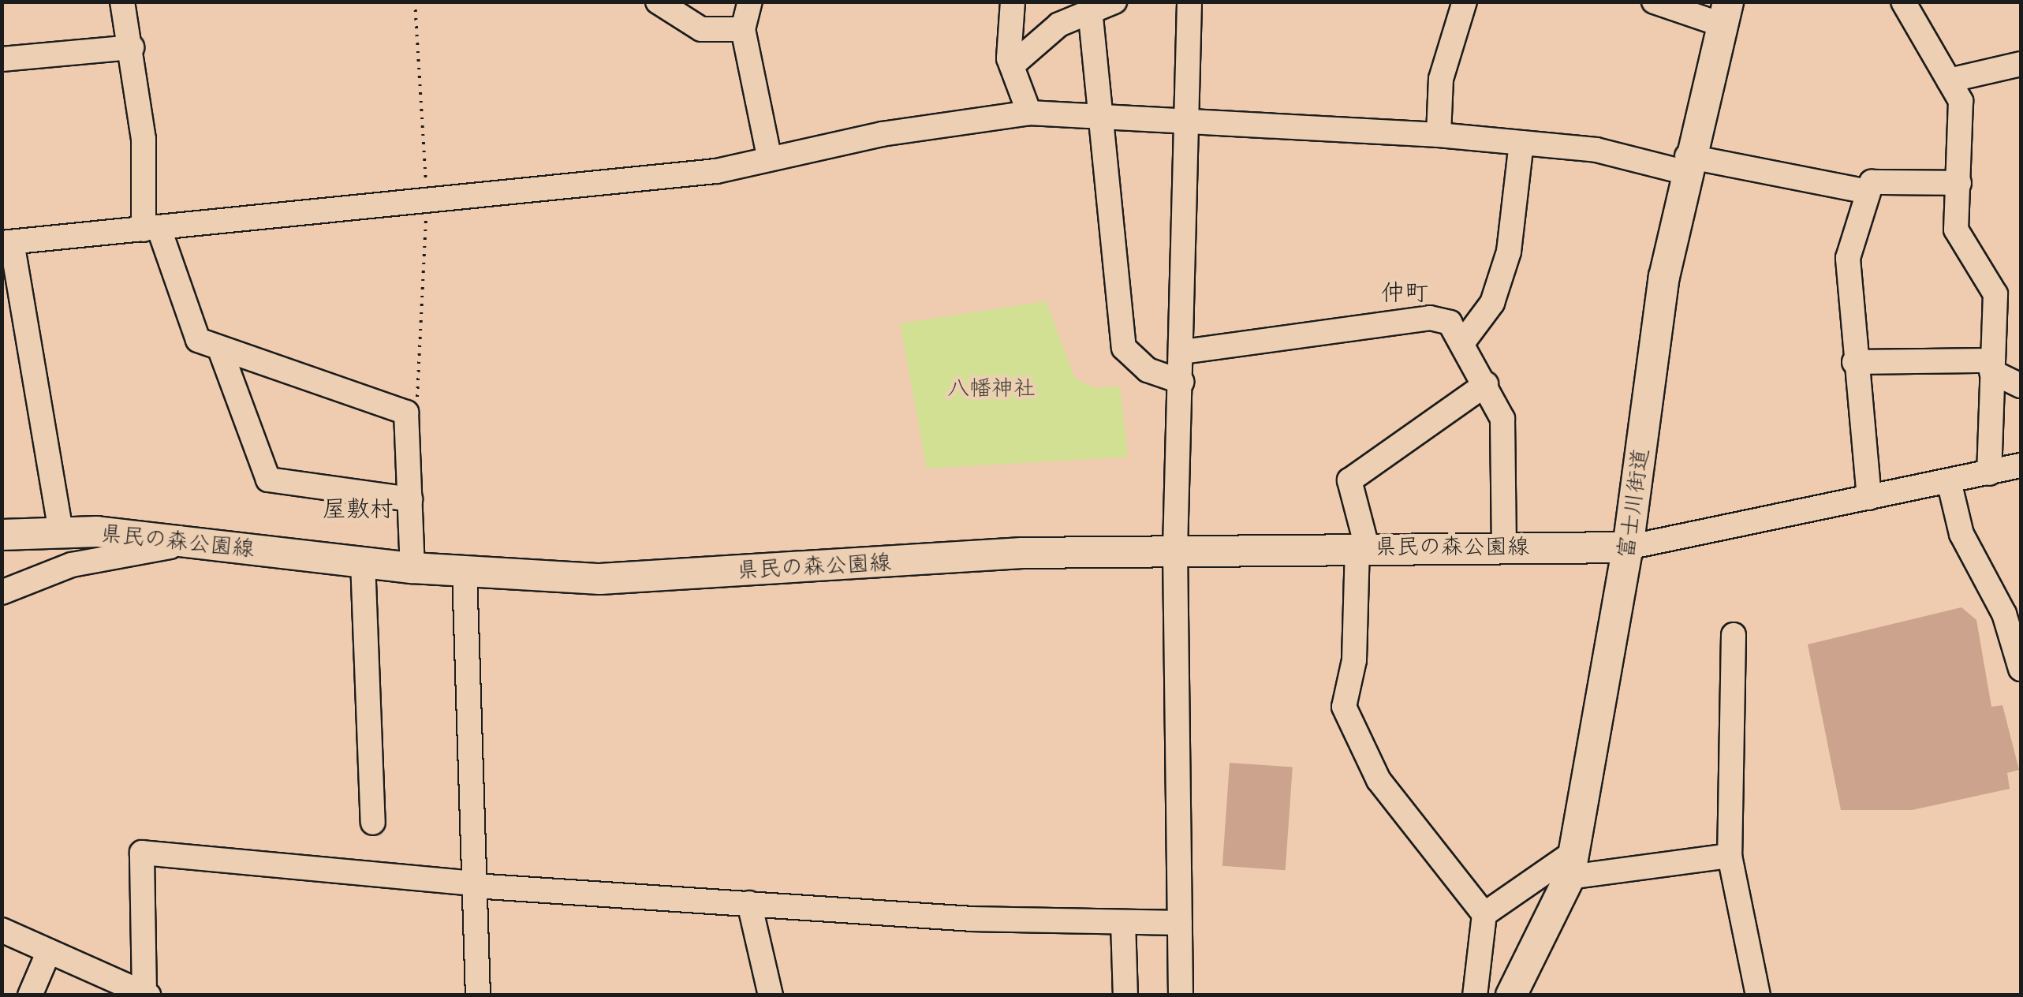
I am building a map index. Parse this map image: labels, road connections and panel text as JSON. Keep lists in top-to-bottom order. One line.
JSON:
{"streets":{"main road":["富士川街道","県民の森公園線"]},"crossings":[["富士川街道","県民の森公園線"]],"districts":["仲町","屋敷村"],"parks":["八幡神社"]}
